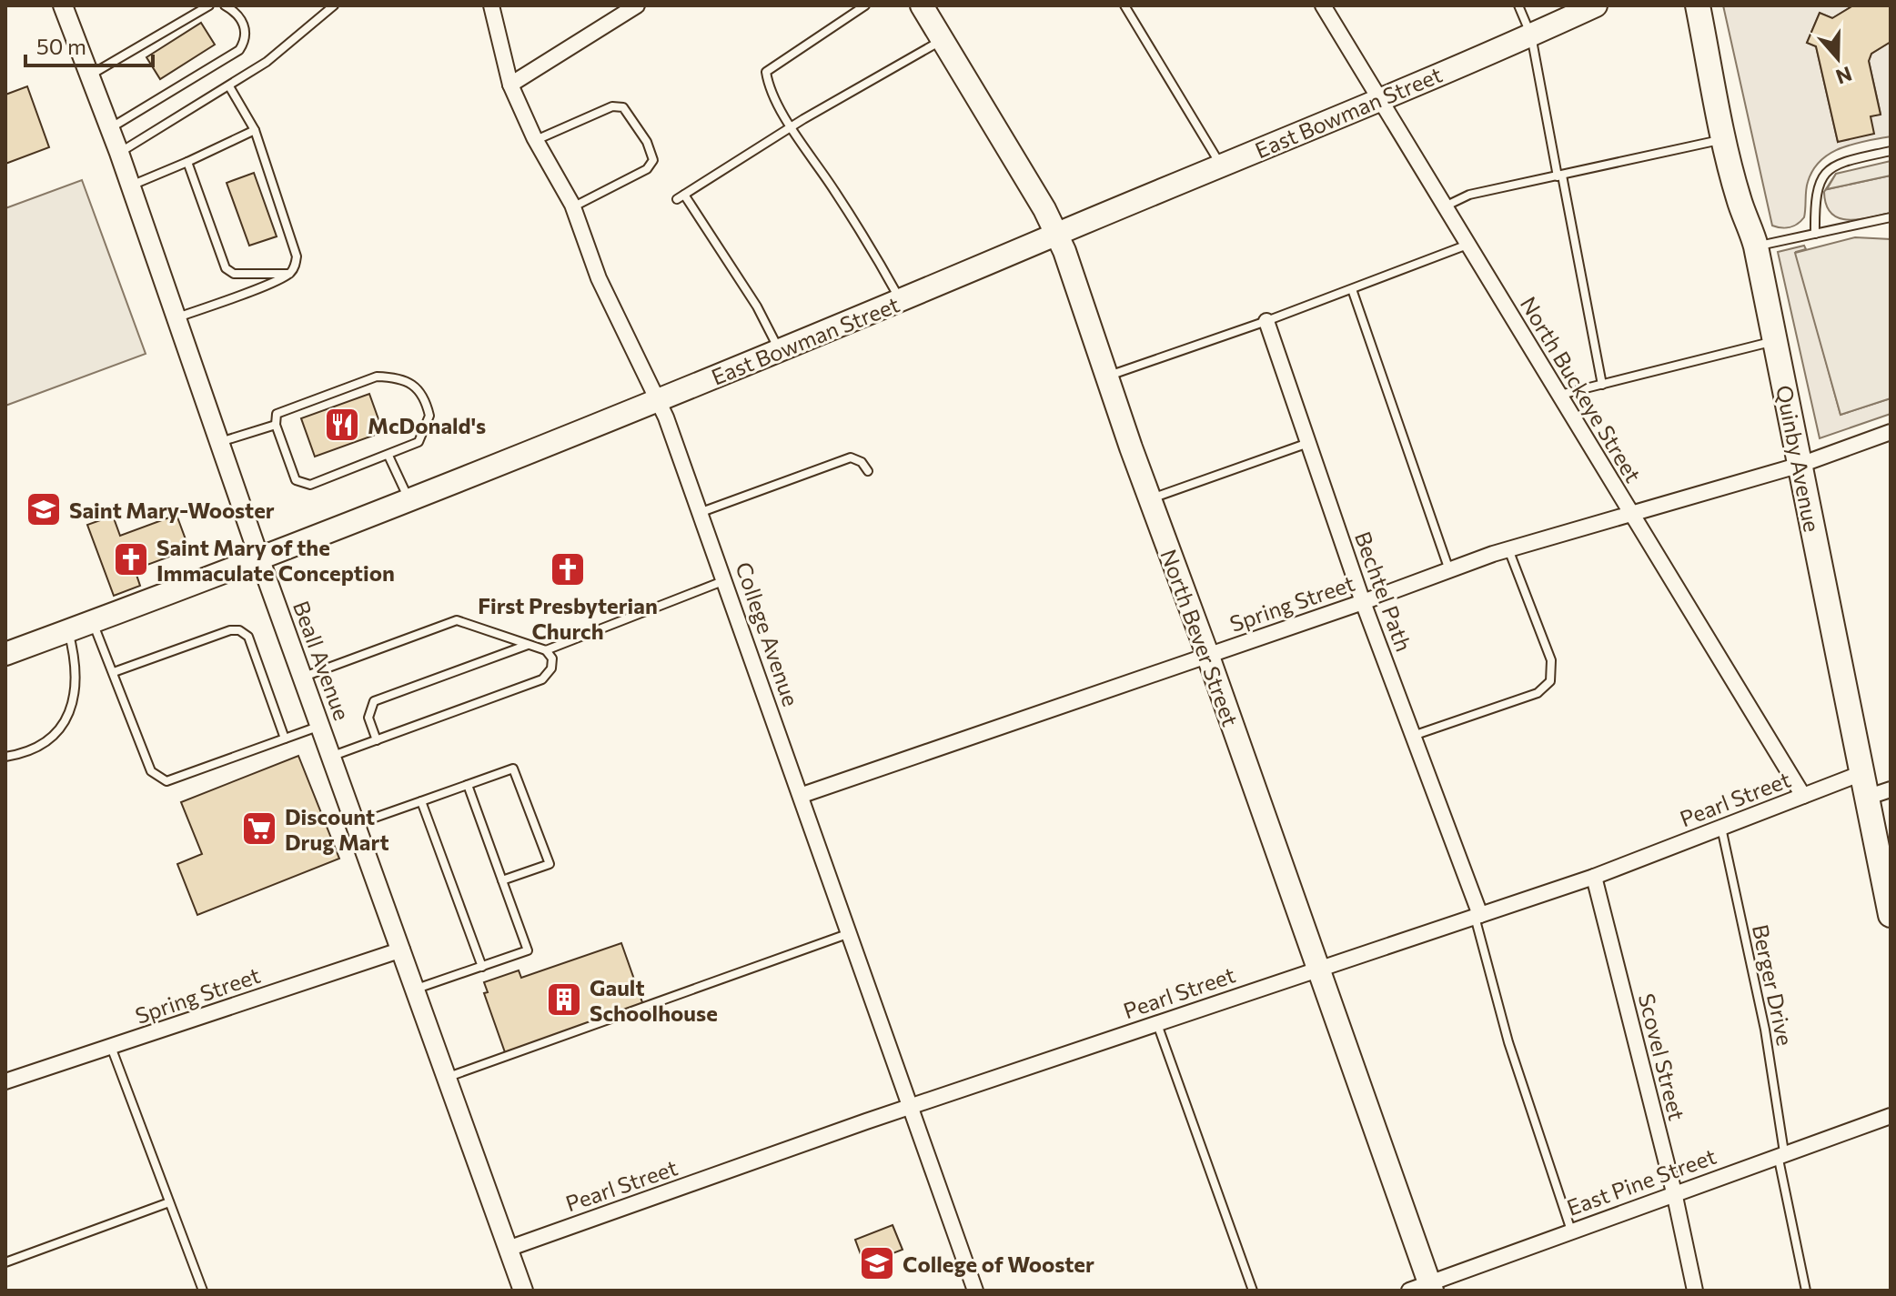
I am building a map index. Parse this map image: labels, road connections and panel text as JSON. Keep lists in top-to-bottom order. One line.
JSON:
{"streets":{"main road":["East Bowman Street","Quinby Avenue","North Bever Street"],"street":["North Buckeye Street","Bechtel Path","Spring Street","College Avenue","Beall Avenue","Pearl Street","Scovel Street","East Pine Street"],"lane":["Berger Drive"]},"crossings":[["East Bowman Street","North Buckeye Street"],["East Bowman Street","College Avenue"],["East Bowman Street","North Bever Street"],["East Bowman Street","Beall Avenue"],["North Buckeye Street","Spring Street"],["North Buckeye Street","Pearl Street"],["Quinby Avenue","Spring Street"],["Quinby Avenue","Pearl Street"],["Bechtel Path","Spring Street"],["Bechtel Path","Pearl Street"],["Spring Street","College Avenue"],["Spring Street","North Bever Street"],["Spring Street","Beall Avenue"],["College Avenue","Pearl Street"],["North Bever Street","Pearl Street"],["North Bever Street","East Pine Street"],["Beall Avenue","Pearl Street"],["Pearl Street","Berger Drive"],["Pearl Street","Scovel Street"],["Berger Drive","East Pine Street"],["Scovel Street","East Pine Street"]],"places":{"restaurant":["McDonald's"],"school or university":["Saint Mary-Wooster","College of Wooster"],"church":["Saint Mary of the Immaculate Conception","First Presbyterian Church"],"supermarket":["Discount Drug Mart"],"building":["Gault Schoolhouse"]},"scale_bar":"50 m","north":"bottom"}
